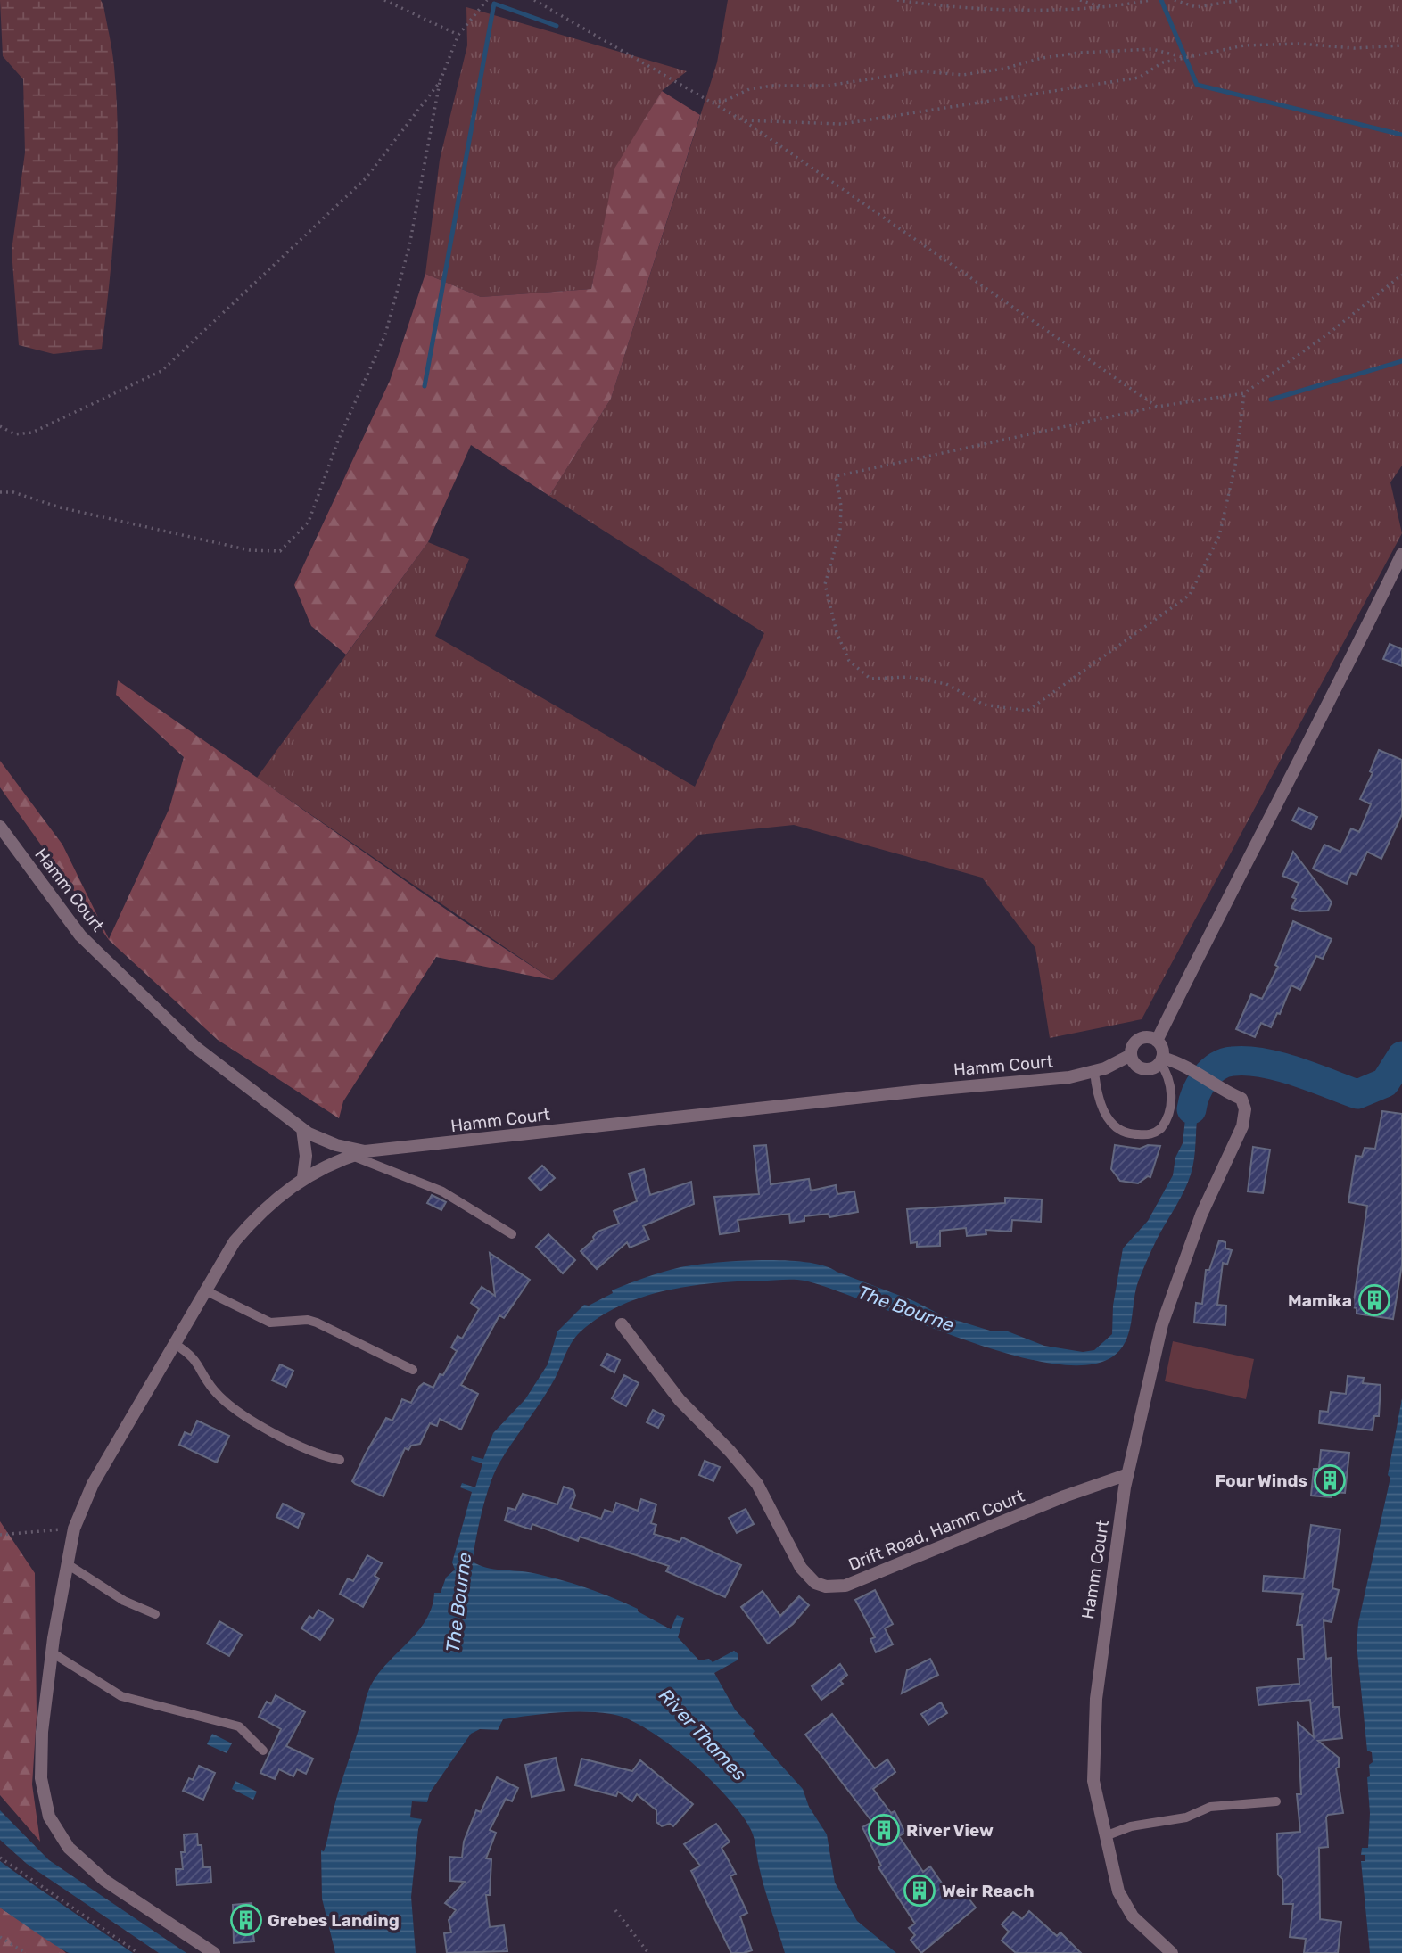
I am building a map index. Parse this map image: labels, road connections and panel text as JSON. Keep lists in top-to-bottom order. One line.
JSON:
{"streets":{"street":["Hamm Court","Drift Road, Hamm Court"]},"crossings":[["Hamm Court","Drift Road, Hamm Court"]],"water":["The Bourne","River Thames"],"places":{"building":["Mamika","Four Winds","River View","Weir Reach","Grebes Landing"]}}
